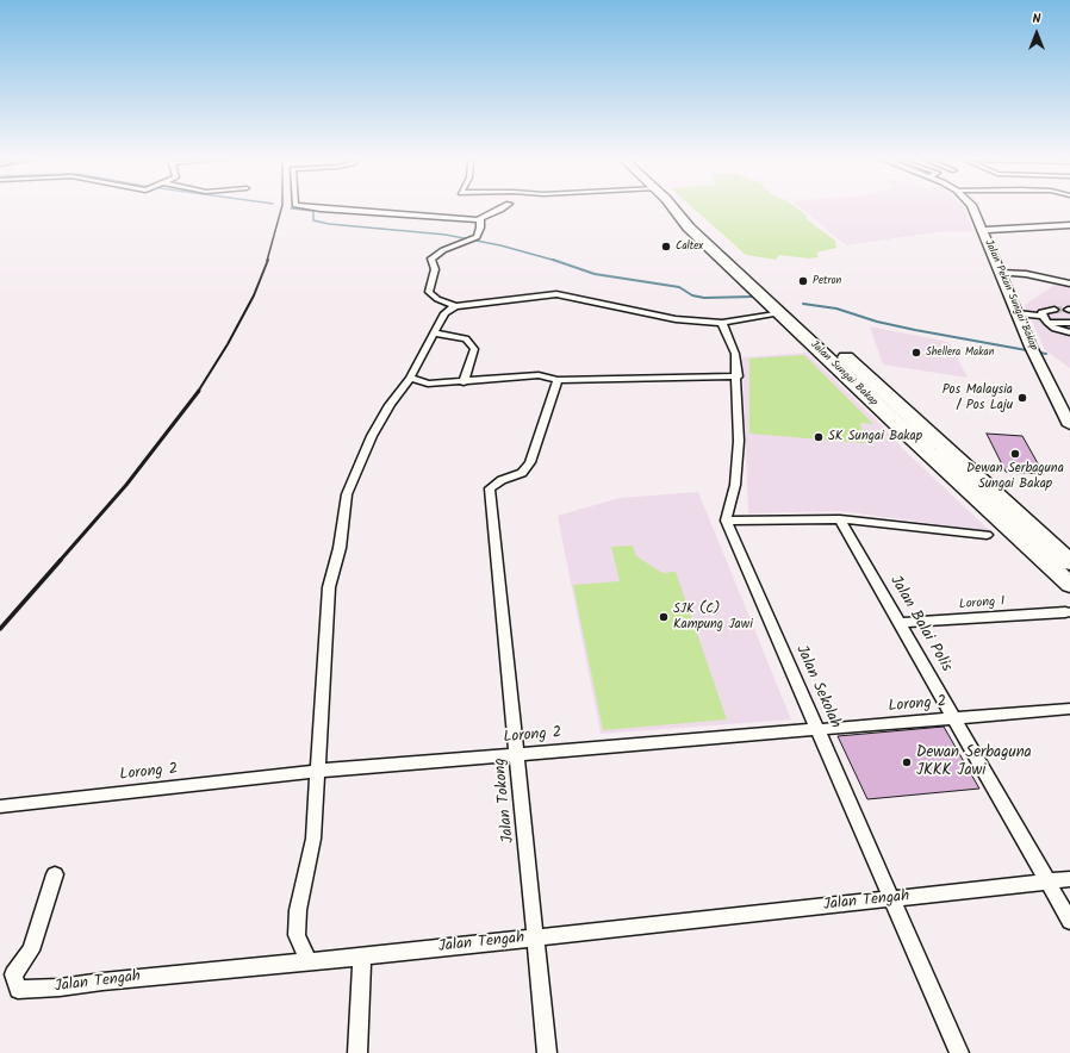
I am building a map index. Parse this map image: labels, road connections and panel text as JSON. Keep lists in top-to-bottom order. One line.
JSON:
{"streets":{"highway":["Jalan Sungai Bakap"],"main road":["Jalan Pekan Sungai Bakap"],"street":["Lorong 1","Jalan Balai Polis","Jalan Sekolah","Lorong 2","Jalan Tokong","Jalan Tengah"]},"crossings":[["Lorong 1","Jalan Balai Polis"],["Jalan Balai Polis","Lorong 2"],["Jalan Balai Polis","Jalan Tengah"],["Jalan Sekolah","Lorong 2"],["Jalan Sekolah","Jalan Tengah"],["Lorong 2","Jalan Tokong"],["Jalan Tokong","Jalan Tengah"]],"places":["Caltex","Petron","Shellera Makan","Pos Malaysia / Pos Laju","SK Sungai Bakap","Dewan Serbaguna Sungai Bakap","SJK (C) Kampung Jawi","Dewan Serbaguna JKKK Jawi"],"north":"top"}
